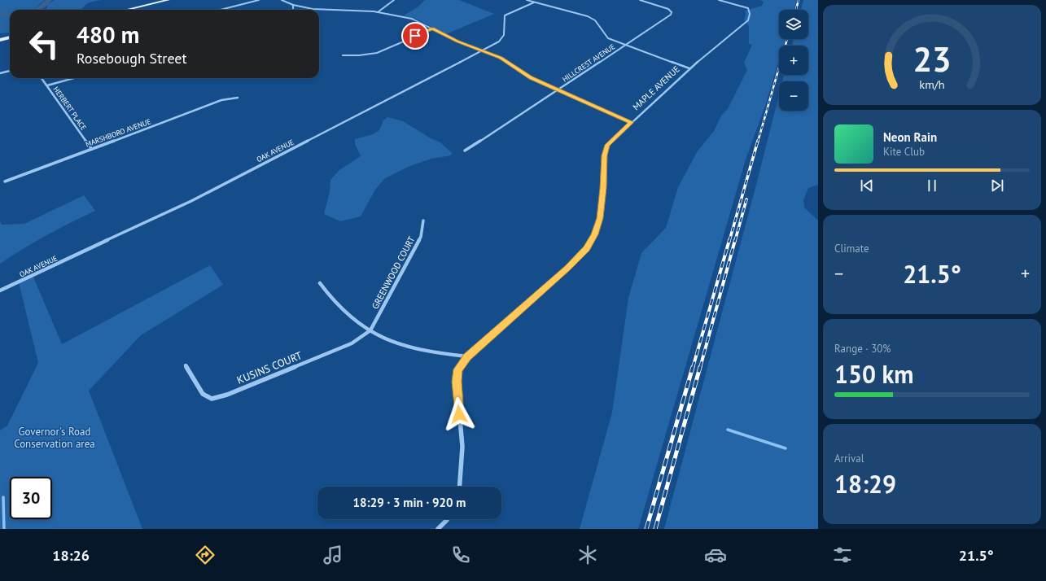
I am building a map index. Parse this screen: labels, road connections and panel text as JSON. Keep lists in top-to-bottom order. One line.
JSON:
{"streets":{"street":["HILLCREST AVENUE","MAPLE AVENUE","HERBERT PLACE","MARSHBORO AVENUE","OAK AVENUE","GREENWOOD COURT","KUSINS COURT"]},"crossings":[["HERBERT PLACE","MARSHBORO AVENUE"],["GREENWOOD COURT","KUSINS COURT"]],"parks":["Governor's Road Conservation area"],"page":{"map_buttons":["+","−"],"turn":["480 m","Rosebough Street"],"song":["Neon Rain","Kite Club"],"tile":["Climate",["Range · 30%","150 km"],["Arrival","18:29"]],"heat":["−","21.5°","+"],"limit":"30","trip":"18:29 · 3 min · 920 m","tabs":["18:26","21.5°"],"gauge":["23","km/h"]}}
